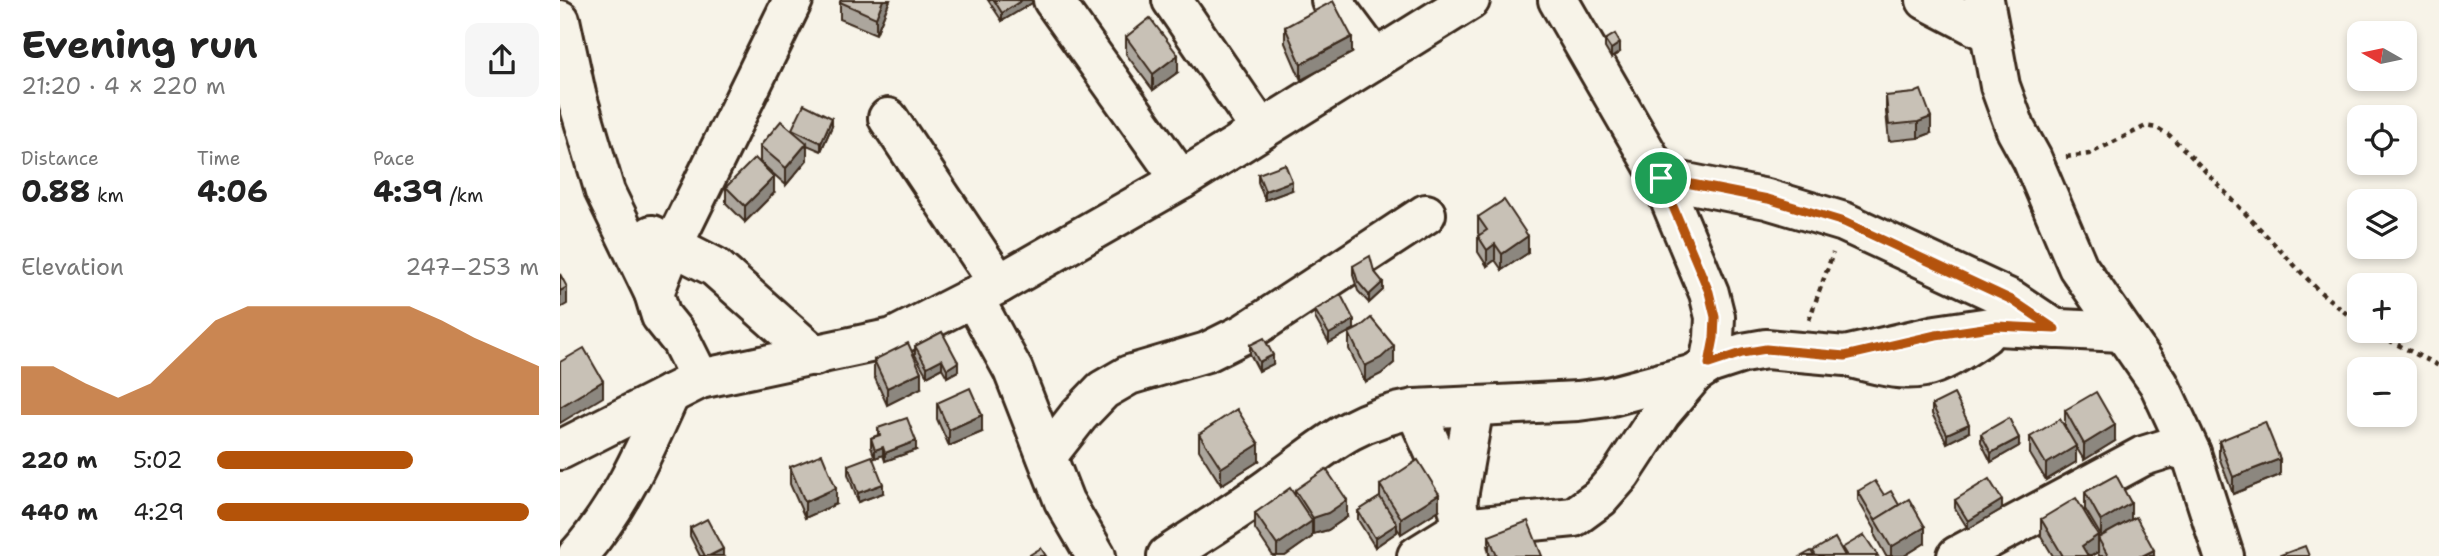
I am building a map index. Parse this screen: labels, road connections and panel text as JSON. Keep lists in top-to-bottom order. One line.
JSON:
{"north":"left","page":{"heading":["Evening run","21:20 · 4 × 220 m"],"map_buttons":["+","−"],"stats":[["Distance","0.88 km"],["Time","4:06"],["Pace","4:39 /km"]],"chart":["Elevation","247–253 m"],"list":[{"name":"220 m","note":"5:02"},{"name":"440 m","note":"4:29"}]}}
